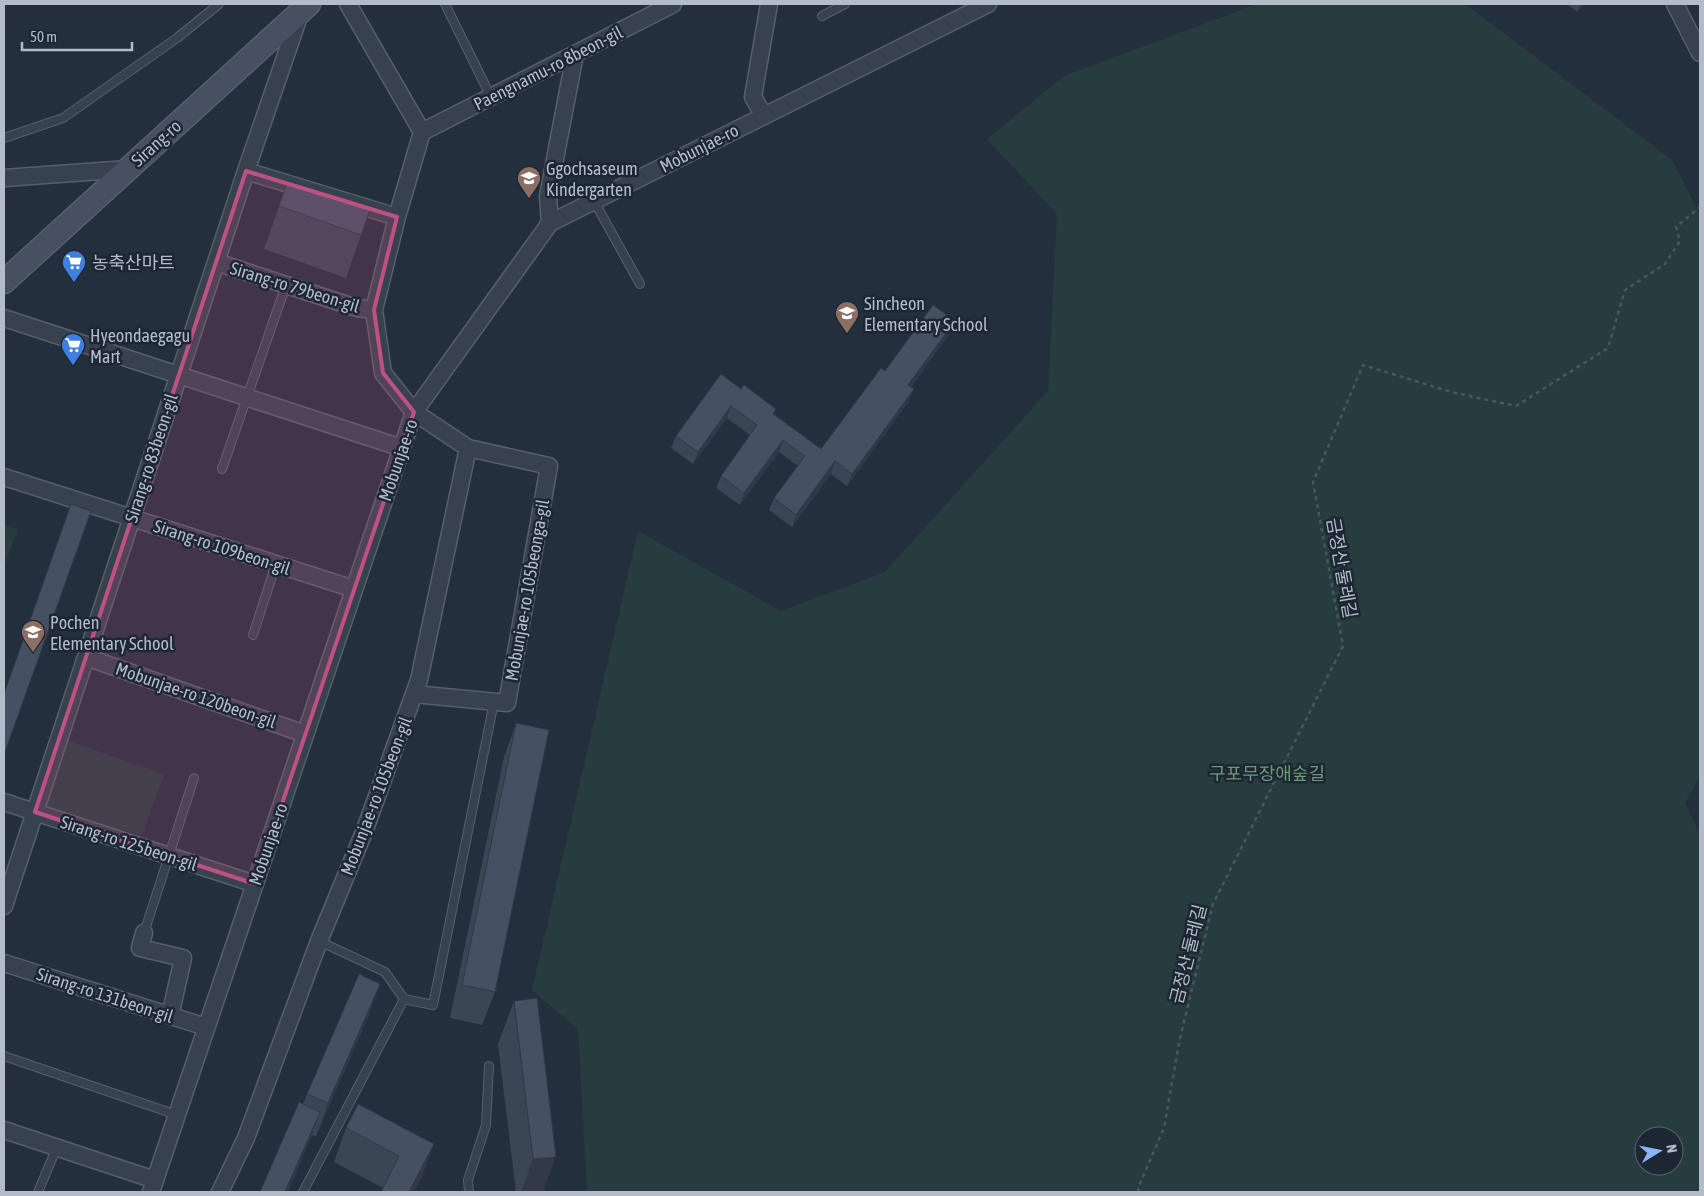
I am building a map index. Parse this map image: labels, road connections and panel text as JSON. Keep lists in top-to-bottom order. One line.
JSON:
{"streets":{"main road":["Sirang-ro"],"street":["Paengnamu-ro 8beon-gil","Mobunjae-ro","Sirang-ro 79beon-gil","Sirang-ro 83beon-gil","Sirang-ro 109beon-gil","Mobunjae-ro 105beonga-gil","Mobunjae-ro 120beon-gil","Mobunjae-ro 105beon-gil","Sirang-ro 125beon-gil","Sirang-ro 131beon-gil"],"path":["금정산 둘레길"]},"crossings":[["Paengnamu-ro 8beon-gil","Sirang-ro 79beon-gil"],["Sirang-ro","Sirang-ro 83beon-gil"],["Mobunjae-ro","Sirang-ro 79beon-gil"],["Mobunjae-ro","Sirang-ro 109beon-gil"],["Mobunjae-ro","Mobunjae-ro 120beon-gil"],["Mobunjae-ro","Sirang-ro 125beon-gil"],["Mobunjae-ro","Sirang-ro 131beon-gil"],["Sirang-ro 79beon-gil","Sirang-ro 83beon-gil"],["Sirang-ro 83beon-gil","Sirang-ro 109beon-gil"],["Sirang-ro 83beon-gil","Mobunjae-ro 120beon-gil"],["Sirang-ro 83beon-gil","Sirang-ro 125beon-gil"],["Mobunjae-ro 105beonga-gil","Mobunjae-ro 105beon-gil"]],"parks":["구포무장애숲길"],"places":{"school or university":["Ggochsaseum Kindergarten","Sincheon Elementary School","Pochen Elementary School"],"supermarket":["농축산마트","Hyeondaegagu Mart"]},"scale_bar":"50 m","north":"right"}
